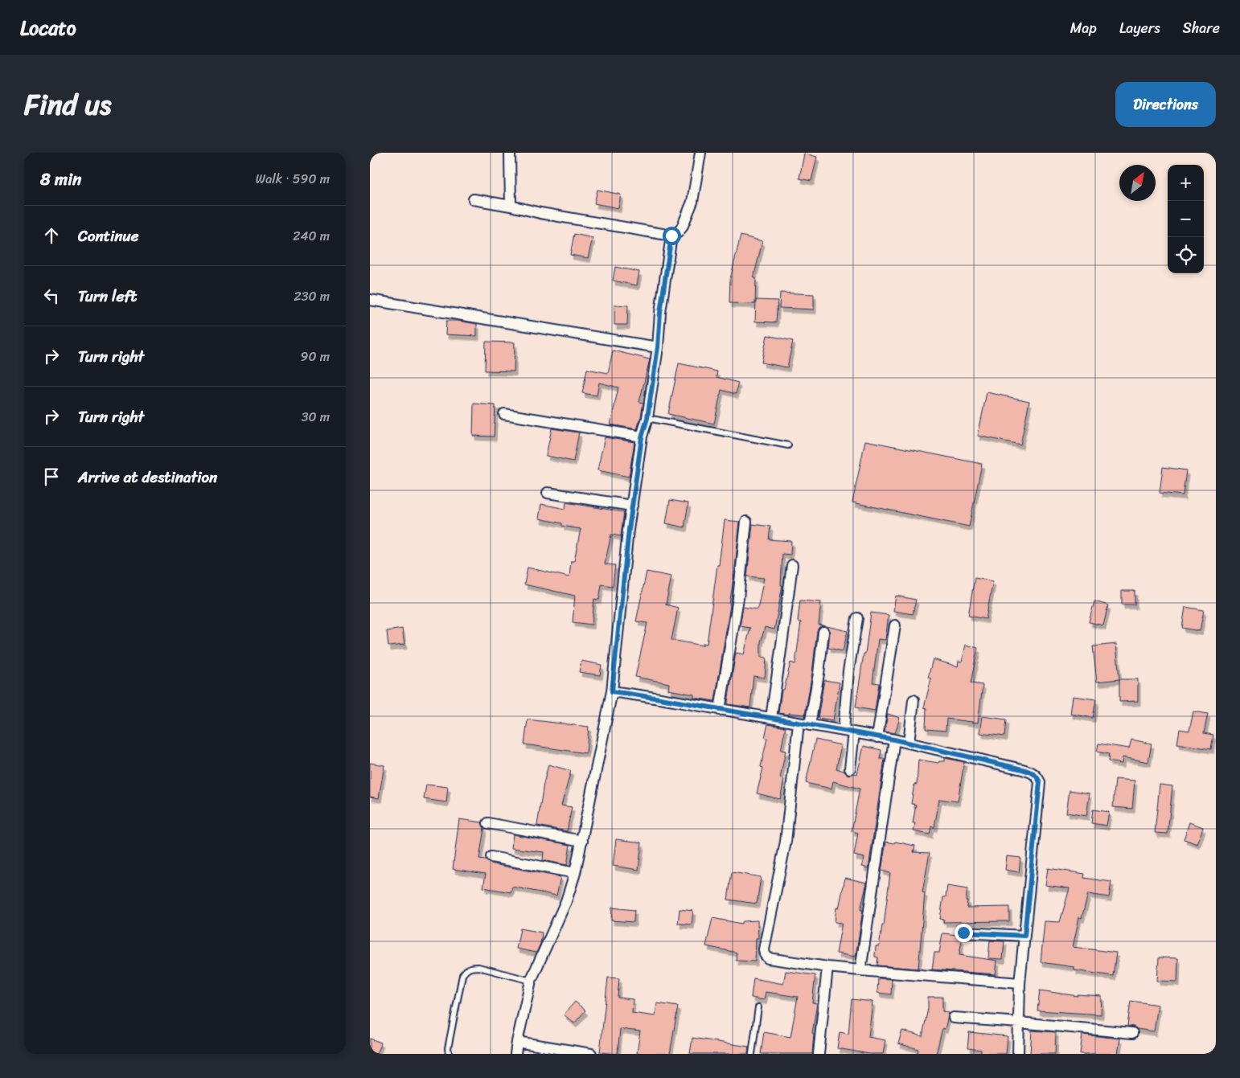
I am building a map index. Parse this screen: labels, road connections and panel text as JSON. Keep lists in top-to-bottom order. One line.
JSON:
{"north":"top right","page":{"header":"Locato","nav":["Map","Layers","Share"],"title":"Find us","buttons":"Directions","heading":["8 min","Walk · 590 m"],"map_buttons":["+","−"],"list":[["Continue","240 m"],["Turn left","230 m"],["Turn right","90 m"],["Turn right","30 m"],"Arrive at destination"]}}
